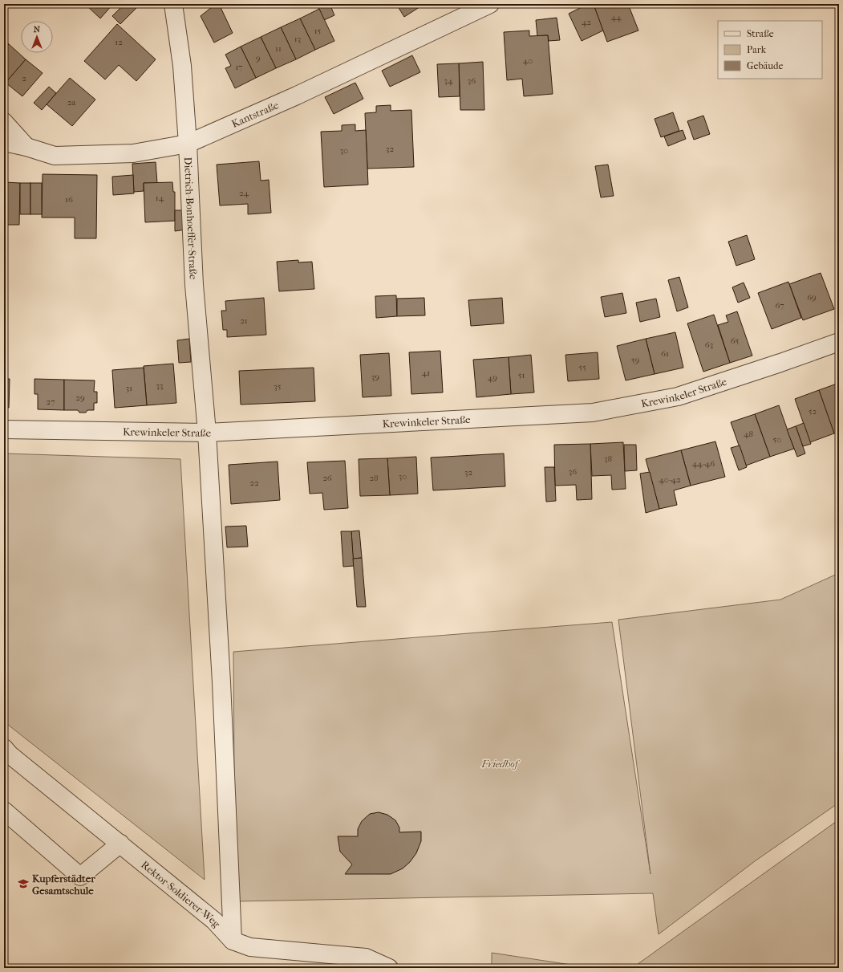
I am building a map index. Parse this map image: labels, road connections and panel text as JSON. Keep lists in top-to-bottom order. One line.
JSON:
{"streets":{"street":["Kantstraße","Dietrich-Bonhoeffer-Straße","Krewinkeler Straße","Rektor-Soldierer-Weg"]},"crossings":[["Kantstraße","Dietrich-Bonhoeffer-Straße"],["Dietrich-Bonhoeffer-Straße","Krewinkeler Straße"],["Dietrich-Bonhoeffer-Straße","Rektor-Soldierer-Weg"]],"parks":["Friedhof"],"places":{"school or university":["Kupferstädter Gesamtschule"]},"house_numbers":["44","42","15","13","12","11","9","40","17","2","34","36","2a","32","30","24","14","16","69","67","21","65","63","61","59","55","41","51","39","49","33","35","31","29","27","52","48","50","38","44-46","36","32","30","26","28","40-42","22"],"legend":["Straße","Park","Gebäude"],"north":"top"}
